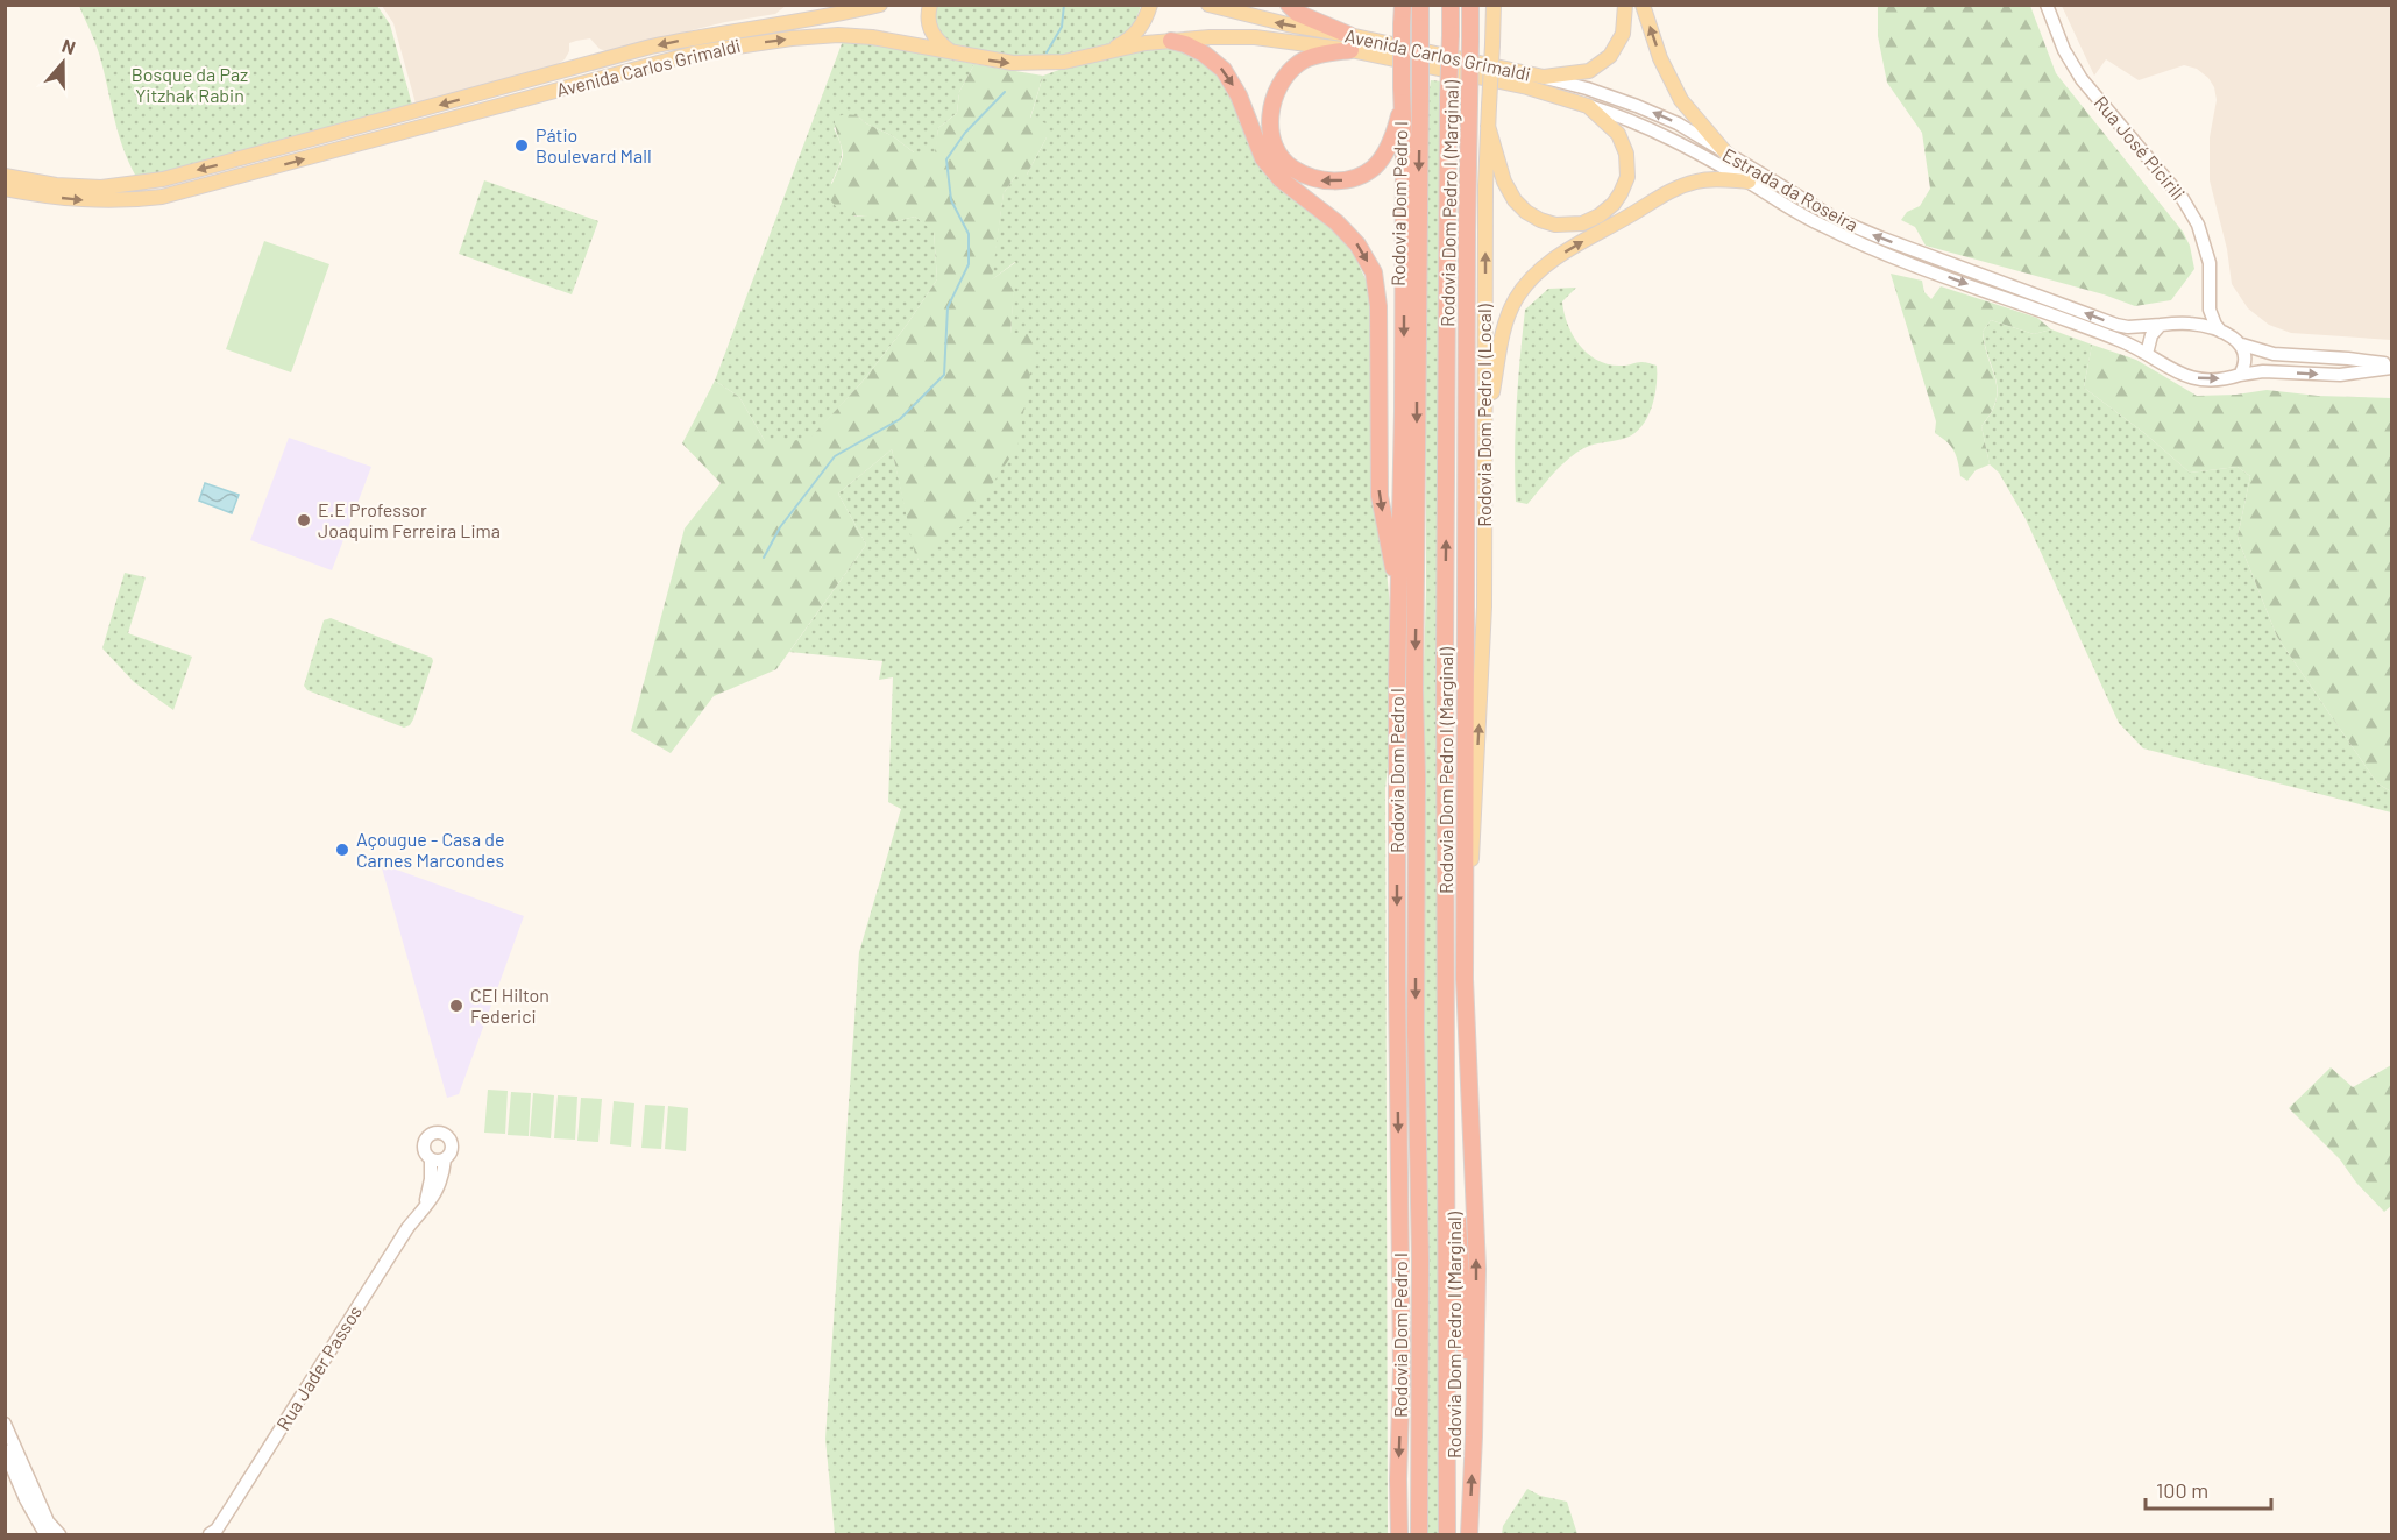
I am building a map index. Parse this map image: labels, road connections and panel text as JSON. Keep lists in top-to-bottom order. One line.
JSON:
{"streets":{"highway":["Rodovia Dom Pedro I","Rodovia Dom Pedro I (Marginal)"],"main road":["Avenida Carlos Grimaldi","Rodovia Dom Pedro I (Local)"],"street":["Rua José Picirili","Estrada da Roseira","Rua Jader Passos"]},"crossings":[["Avenida Carlos Grimaldi","Estrada da Roseira"],["Rodovia Dom Pedro I (Marginal)","Rodovia Dom Pedro I (Local)"]],"one_way":["Rodovia Dom Pedro I (Local)"],"parks":["Bosque da Paz Yitzhak Rabin"],"places":["Pátio Boulevard Mall","E.E Professor Joaquim Ferreira Lima","Açougue - Casa de Carnes Marcondes","CEI Hilton Federici"],"scale_bar":"100 m","north":"top"}
